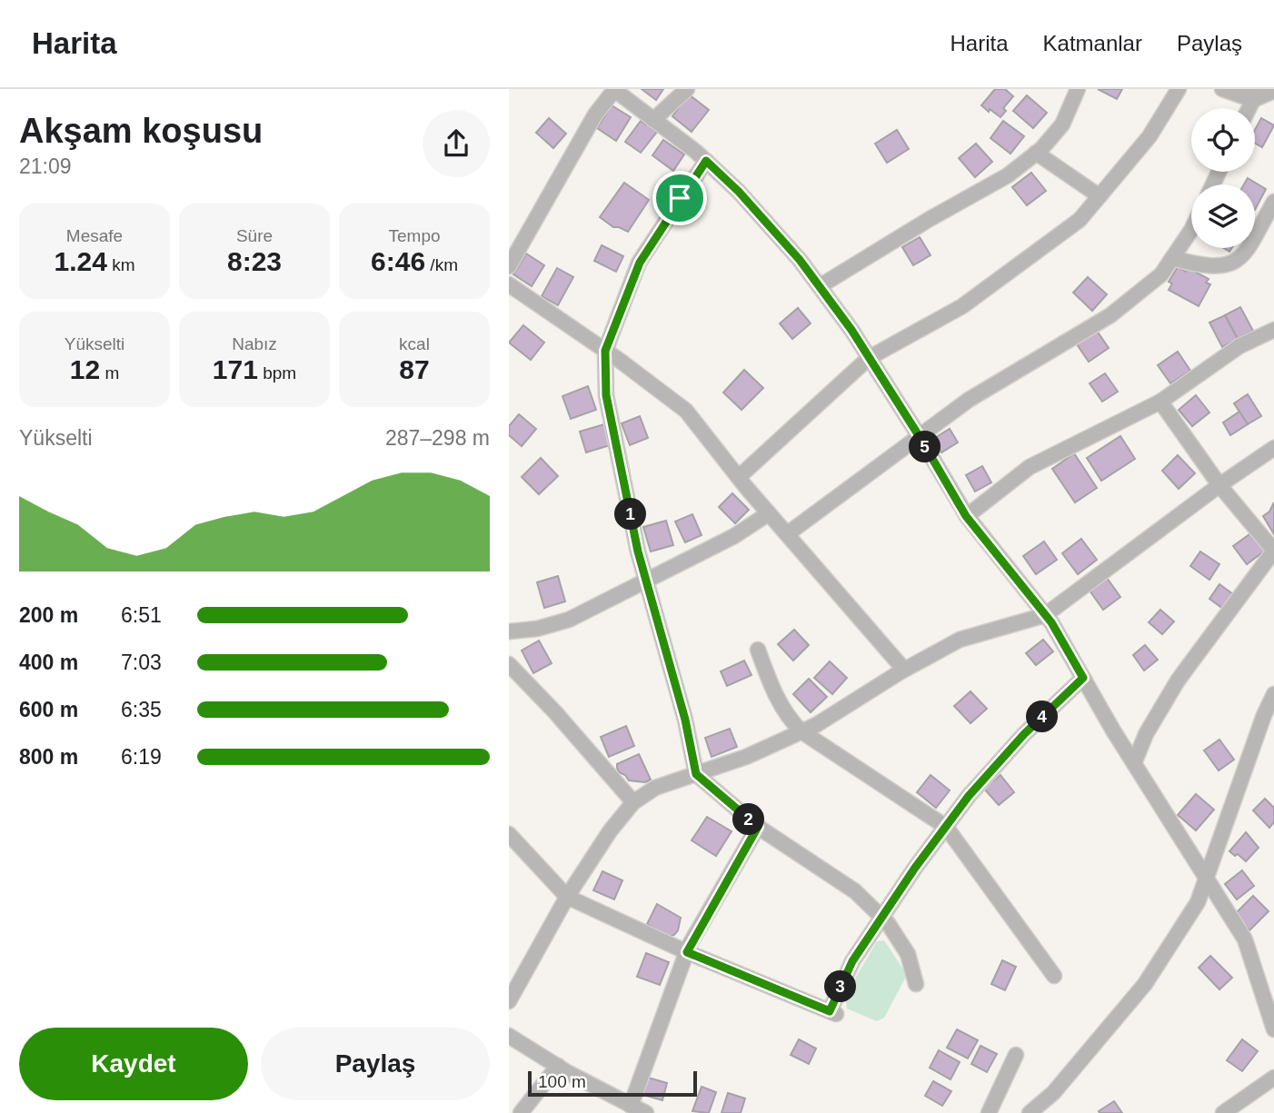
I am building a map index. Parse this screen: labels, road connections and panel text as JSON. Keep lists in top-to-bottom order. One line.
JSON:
{"scale_bar":"100 m","page":{"header":"Harita","nav":["Harita","Katmanlar","Paylaş"],"heading":["Akşam koşusu","21:09"],"stats":[["Mesafe","1.24 km"],["Süre","8:23"],["Tempo","6:46 /km"],["Yükselti","12 m"],["Nabız","171 bpm"],["kcal","87"]],"chart":["Yükselti","287–298 m"],"pins":["5","1","4","2","3"],"list":[{"name":"200 m","note":"6:51"},{"name":"400 m","note":"7:03"},{"name":"600 m","note":"6:35"},{"name":"800 m","note":"6:19"}],"buttons":["Kaydet","Paylaş"],"scale":"100 m"}}
